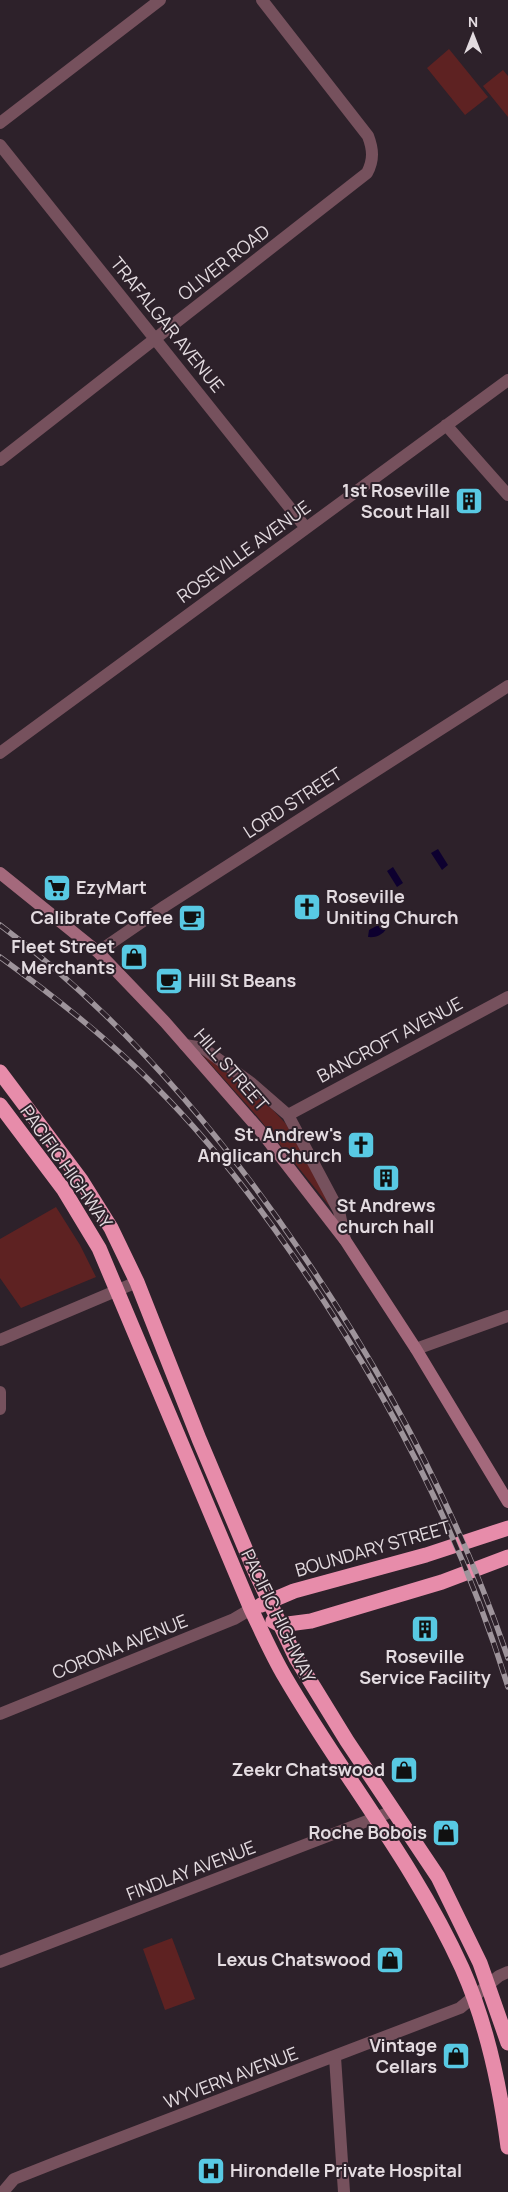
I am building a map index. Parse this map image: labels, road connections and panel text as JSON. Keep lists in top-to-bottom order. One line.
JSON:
{"streets":{"highway":["PACIFIC HIGHWAY","BOUNDARY STREET"],"street":["OLIVER ROAD","TRAFALGAR AVENUE","ROSEVILLE AVENUE","LORD STREET","BANCROFT AVENUE","HILL STREET","CORONA AVENUE","FINDLAY AVENUE","WYVERN AVENUE"]},"crossings":[["OLIVER ROAD","TRAFALGAR AVENUE"],["TRAFALGAR AVENUE","ROSEVILLE AVENUE"],["LORD STREET","HILL STREET"],["PACIFIC HIGHWAY","BOUNDARY STREET"],["PACIFIC HIGHWAY","CORONA AVENUE"],["PACIFIC HIGHWAY","FINDLAY AVENUE"],["PACIFIC HIGHWAY","WYVERN AVENUE"],["BOUNDARY STREET","CORONA AVENUE"]],"places":{"building":["1st Roseville Scout Hall","St Andrews church hall","Roseville Service Facility"],"supermarket":["EzyMart"],"church":["Roseville Uniting Church","St. Andrew's Anglican Church"],"cafe":["Calibrate Coffee","Hill St Beans"],"shop":["Fleet Street Merchants","Zeekr Chatswood","Roche Bobois","Lexus Chatswood","Vintage Cellars"],"hospital":["Hirondelle Private Hospital"]},"north":"top"}
